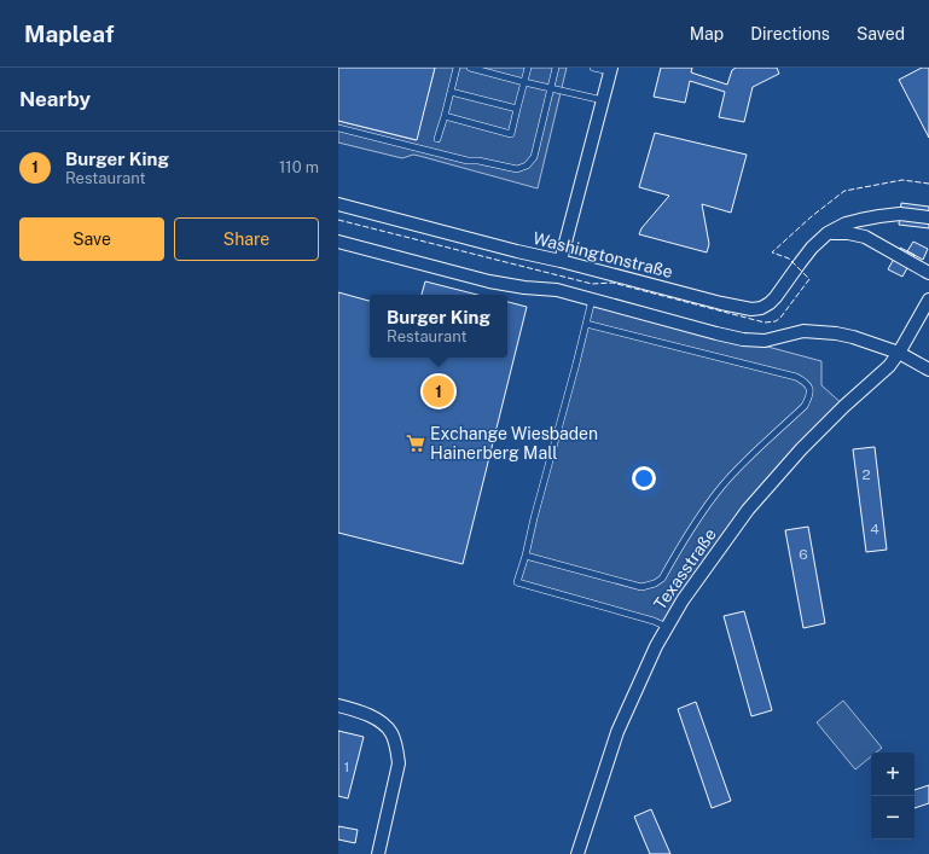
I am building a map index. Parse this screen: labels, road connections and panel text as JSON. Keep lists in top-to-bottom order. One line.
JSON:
{"streets":{"street":["Washingtonstraße","Texasstraße"]},"places":{"supermarket":["Exchange Wiesbaden Hainerberg Mall"]},"house_numbers":["2","4","6","1"],"page":{"header":"Mapleaf","nav":["Map","Directions","Saved"],"heading":"Nearby","list":[{"mark":"1","name":"Burger King","note":"Restaurant","value":"110 m"}],"buttons":["Save","Share"],"popup":["Burger King","Restaurant"],"pins":"1","map_buttons":["+","−"]}}
